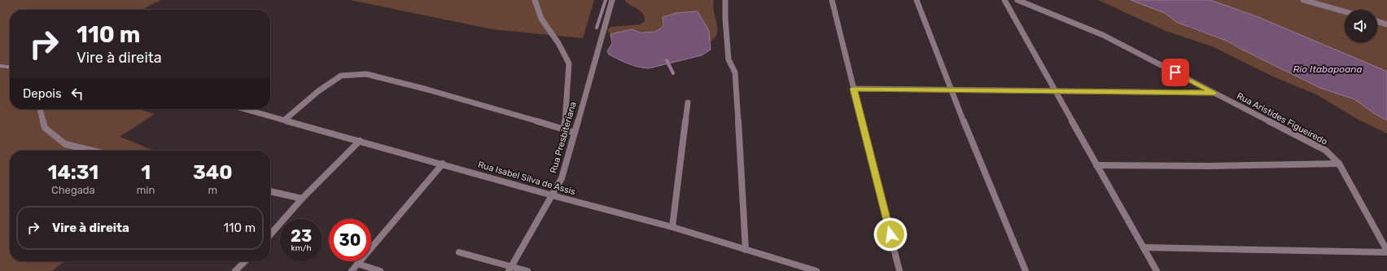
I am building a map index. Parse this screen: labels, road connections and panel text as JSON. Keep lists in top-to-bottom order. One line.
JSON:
{"streets":{"street":["Rua Aristides Figueiredo","Rua Presbiteriana","Rua Isabel Silva de Assis"]},"crossings":[["Rua Presbiteriana","Rua Isabel Silva de Assis"]],"water":["Rio Itabapoana"],"page":{"turn":["110 m","Vire à direita"],"then":"Depois","eta":["14:31","Chegada","1","min","340","m"],"list":[{"name":"Vire à direita","value":"110 m"}],"speed":"23 km/h","limit":"30"}}
